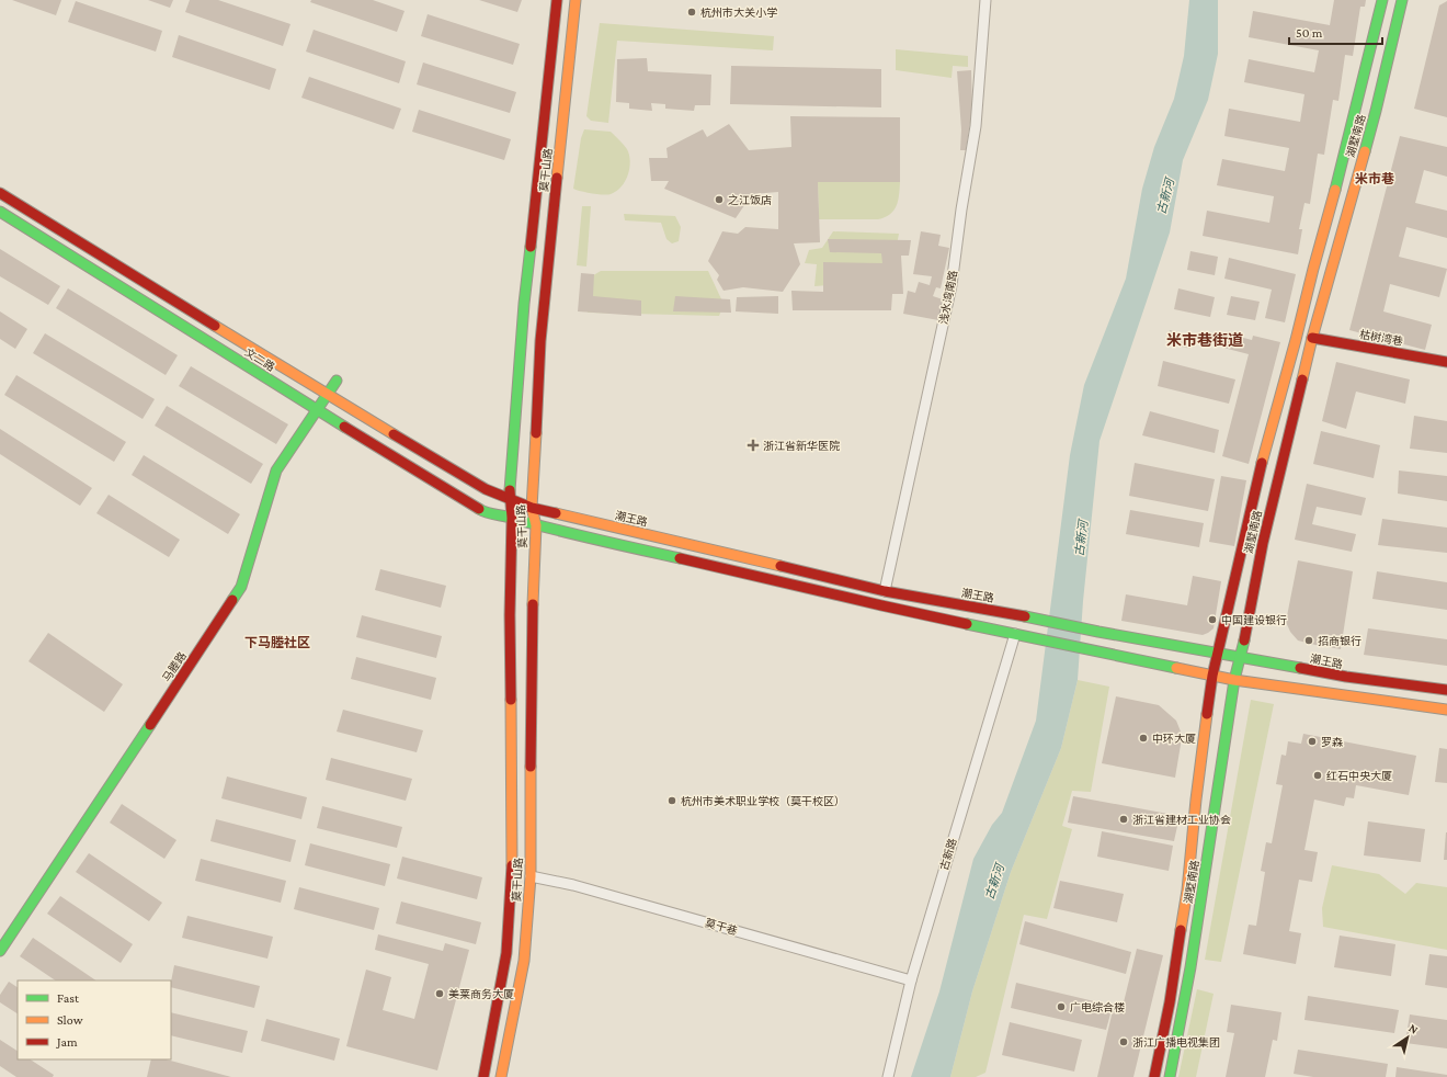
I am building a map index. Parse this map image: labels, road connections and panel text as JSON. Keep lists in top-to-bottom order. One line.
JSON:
{"streets":{"main road":["湖墅南路","莫干山路","枯树湾巷","文二路","潮王路","马塍路"],"street":["浅水湾南路","古新路","莫干巷"]},"crossings":[["湖墅南路","枯树湾巷"],["湖墅南路","潮王路"],["莫干山路","文二路"],["莫干山路","潮王路"],["莫干山路","莫干巷"],["浅水湾南路","潮王路"],["文二路","潮王路"],["文二路","马塍路"],["古新路","莫干巷"]],"districts":["米市巷","米市巷街道","下马塍社区"],"water":["古新河"],"places":{"other":["杭州市大关小学","之江饭店","中国建设银行","招商银行","中环大厦","罗森","红石中央大厦","杭州市美术职业学校（莫干校区）","浙江省建材工业协会","美莱商务大厦","广电综合楼","浙江广播电视集团"],"health":["浙江省新华医院"]},"legend":["Fast","Slow","Jam"],"scale_bar":"50 m","north":"top right"}
